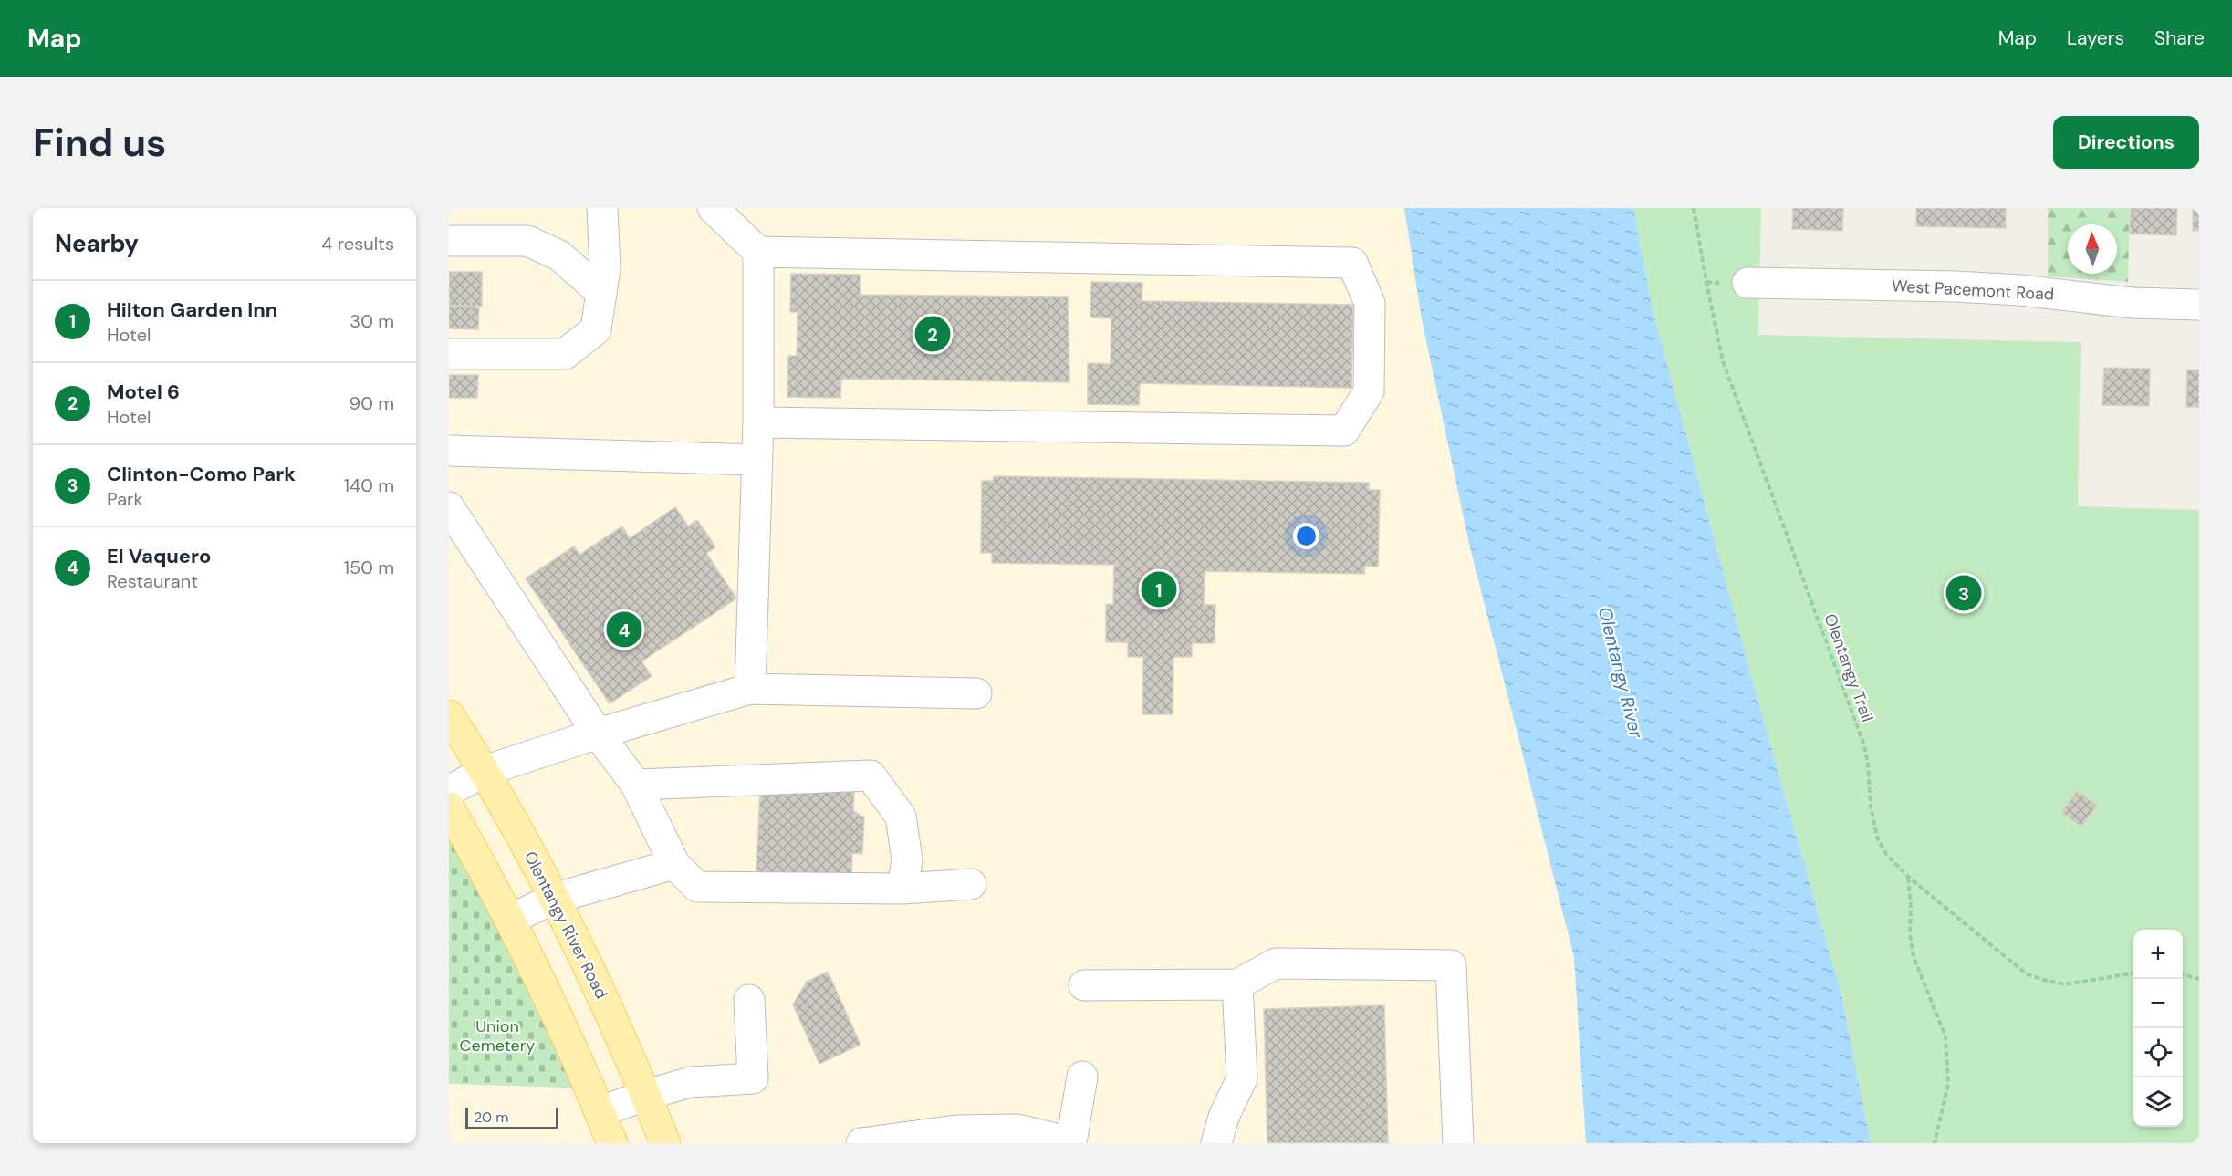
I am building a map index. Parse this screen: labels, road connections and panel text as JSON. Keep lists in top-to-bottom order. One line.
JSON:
{"streets":{"main road":["Olentangy River Road"],"street":["West Pacemont Road"],"path":["Olentangy Trail"]},"water":["Olentangy River"],"parks":["Union Cemetery"],"scale_bar":"20 m","north":"top","page":{"header":"Map","nav":["Map","Layers","Share"],"buttons":"Directions","title":"Find us","heading":["Nearby","4 results"],"list":[{"mark":"1","name":"Hilton Garden Inn","note":"Hotel","value":"30 m"},{"mark":"2","name":"Motel 6","note":"Hotel","value":"90 m"},{"mark":"3","name":"Clinton-Como Park","note":"Park","value":"140 m"},{"mark":"4","name":"El Vaquero","note":"Restaurant","value":"150 m"}],"pins":["2","1","3","4"],"map_buttons":["+","−"],"scale":"20 m"}}
